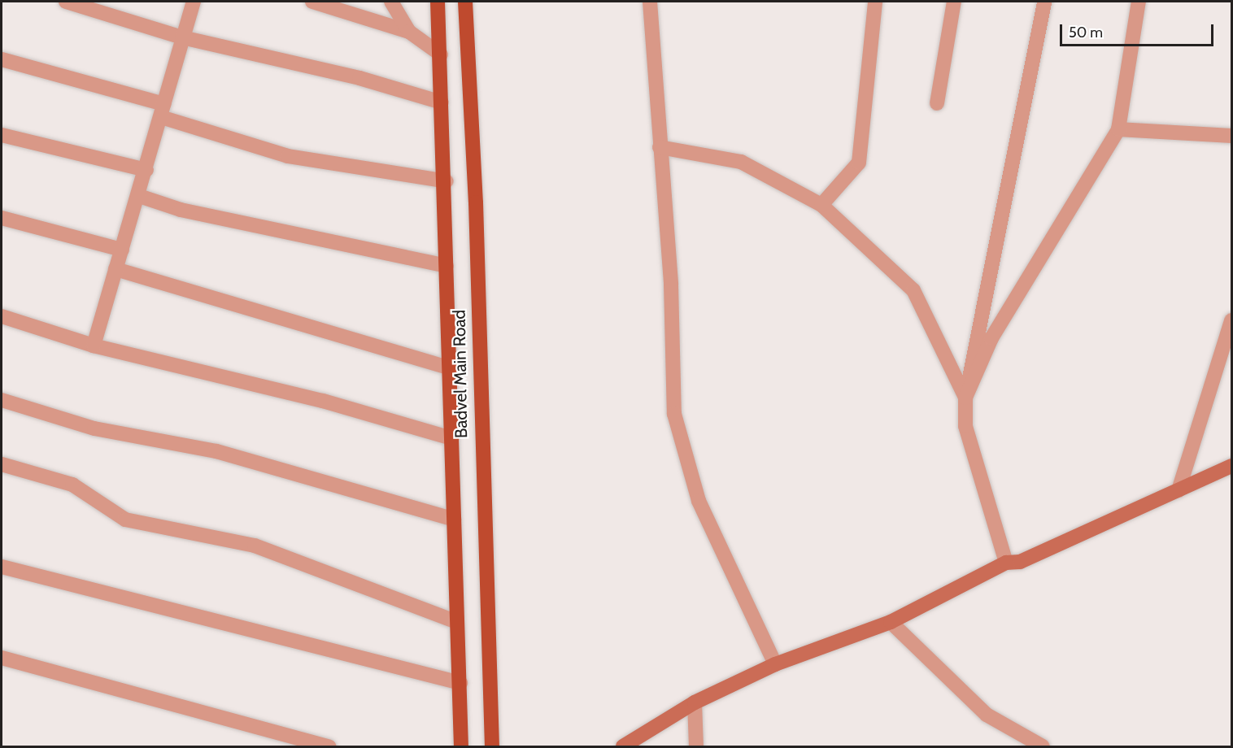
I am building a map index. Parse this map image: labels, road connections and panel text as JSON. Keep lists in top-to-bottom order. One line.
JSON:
{"streets":{"main road":["Badvel Main Road"]},"scale_bar":"50 m"}
